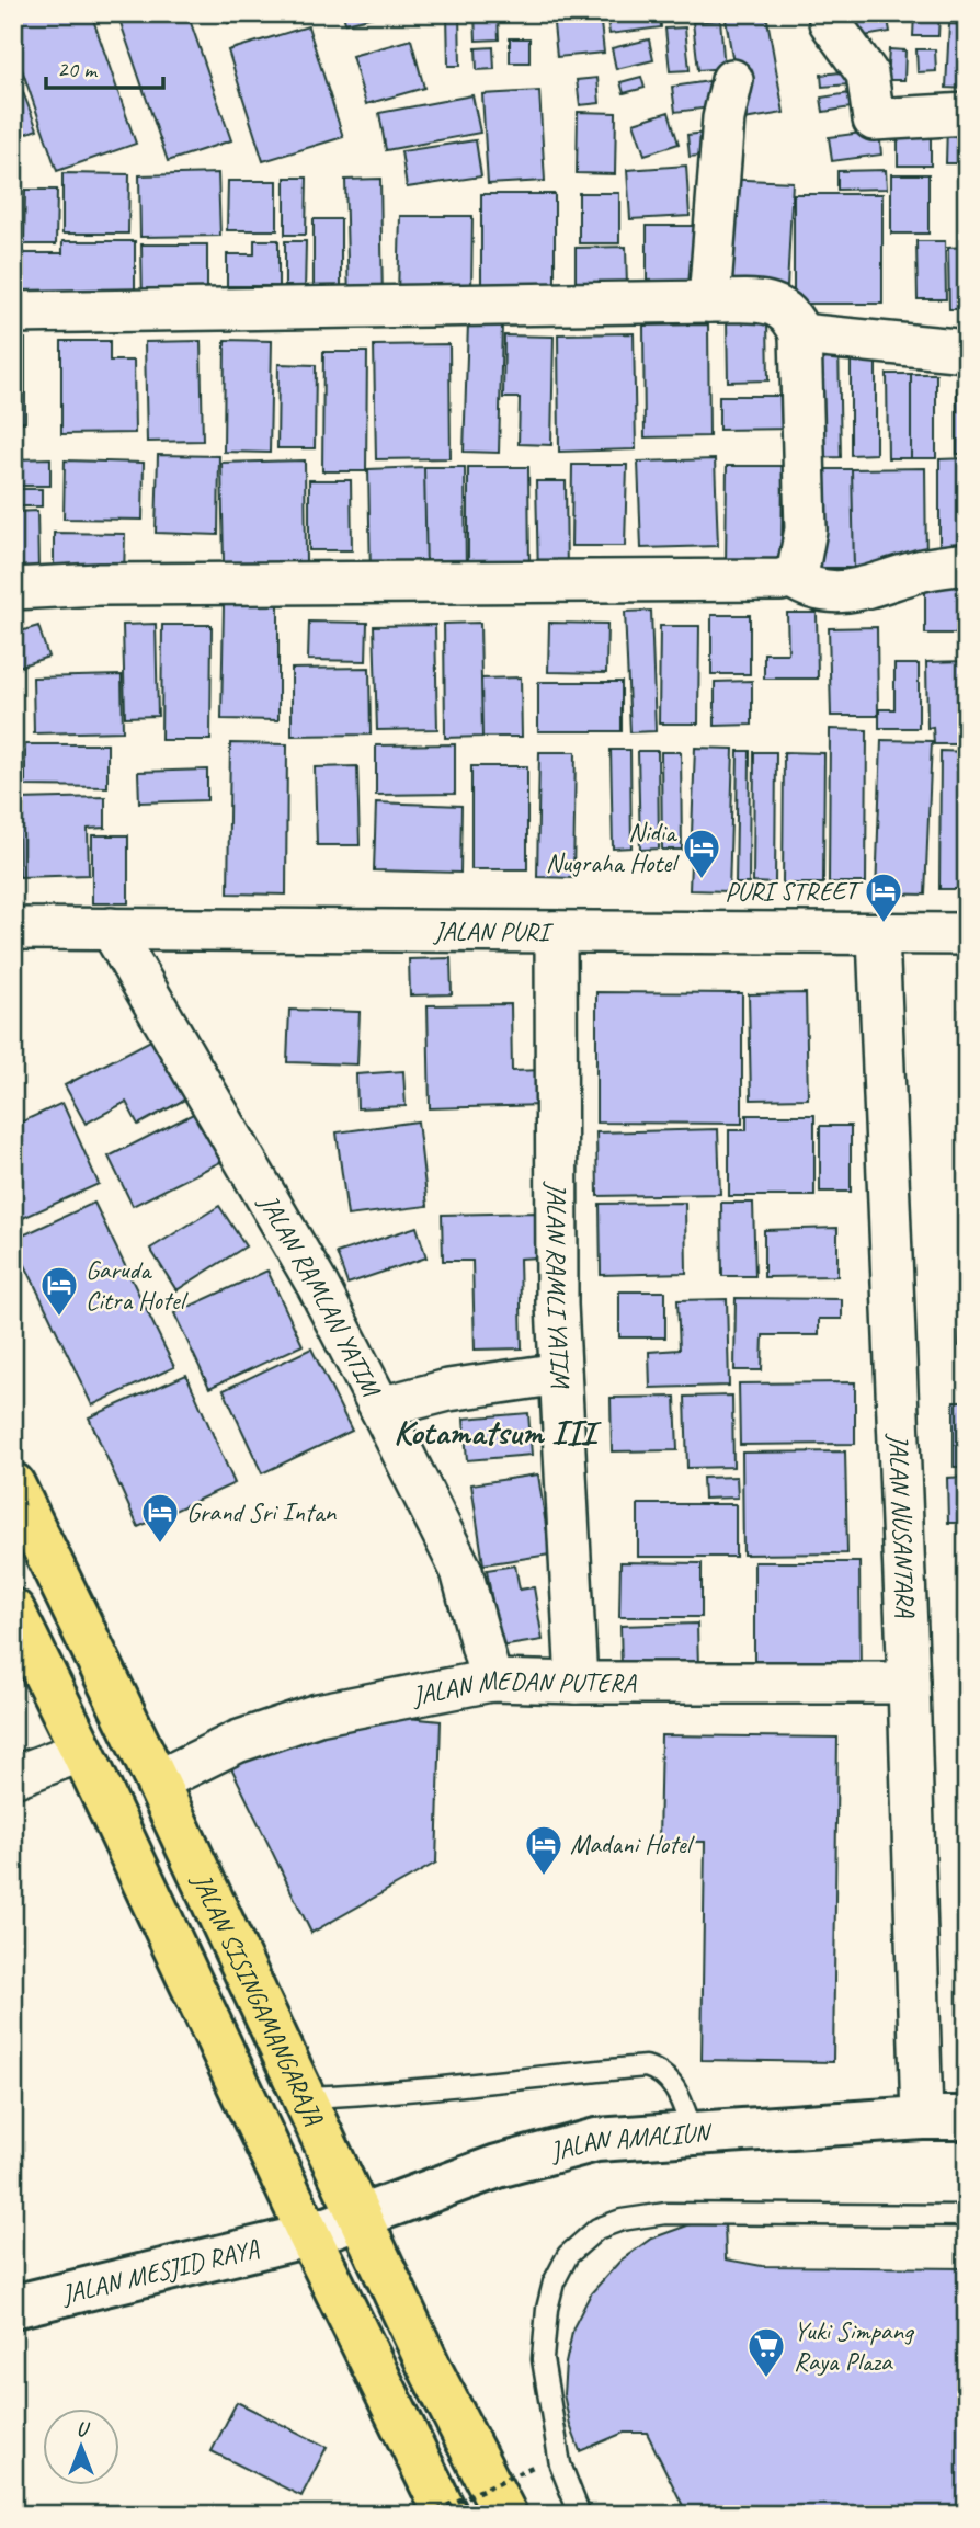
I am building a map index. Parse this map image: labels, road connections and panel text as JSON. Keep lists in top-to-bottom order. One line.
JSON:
{"streets":{"main road":["JALAN SISINGAMANGARAJA"],"street":["JALAN PURI","JALAN RAMLI YATIM","JALAN RAMLAN YATIM","JALAN NUSANTARA","JALAN MEDAN PUTERA","JALAN AMALIUN","JALAN MESJID RAYA"]},"crossings":[["JALAN PURI","JALAN RAMLI YATIM"],["JALAN PURI","JALAN RAMLAN YATIM"],["JALAN PURI","JALAN NUSANTARA"],["JALAN RAMLI YATIM","JALAN MEDAN PUTERA"],["JALAN RAMLAN YATIM","JALAN MEDAN PUTERA"],["JALAN NUSANTARA","JALAN MEDAN PUTERA"],["JALAN NUSANTARA","JALAN AMALIUN"],["JALAN MEDAN PUTERA","JALAN SISINGAMANGARAJA"],["JALAN SISINGAMANGARAJA","JALAN AMALIUN"],["JALAN SISINGAMANGARAJA","JALAN MESJID RAYA"],["JALAN AMALIUN","JALAN MESJID RAYA"]],"districts":["Kotamatsum III"],"places":{"hotel":["Nidia Nugraha Hotel","PURI STREET","Garuda Citra Hotel","Grand Sri Intan","Madani Hotel"],"supermarket":["Yuki Simpang Raya Plaza"]},"scale_bar":"20 m","north":"top"}
